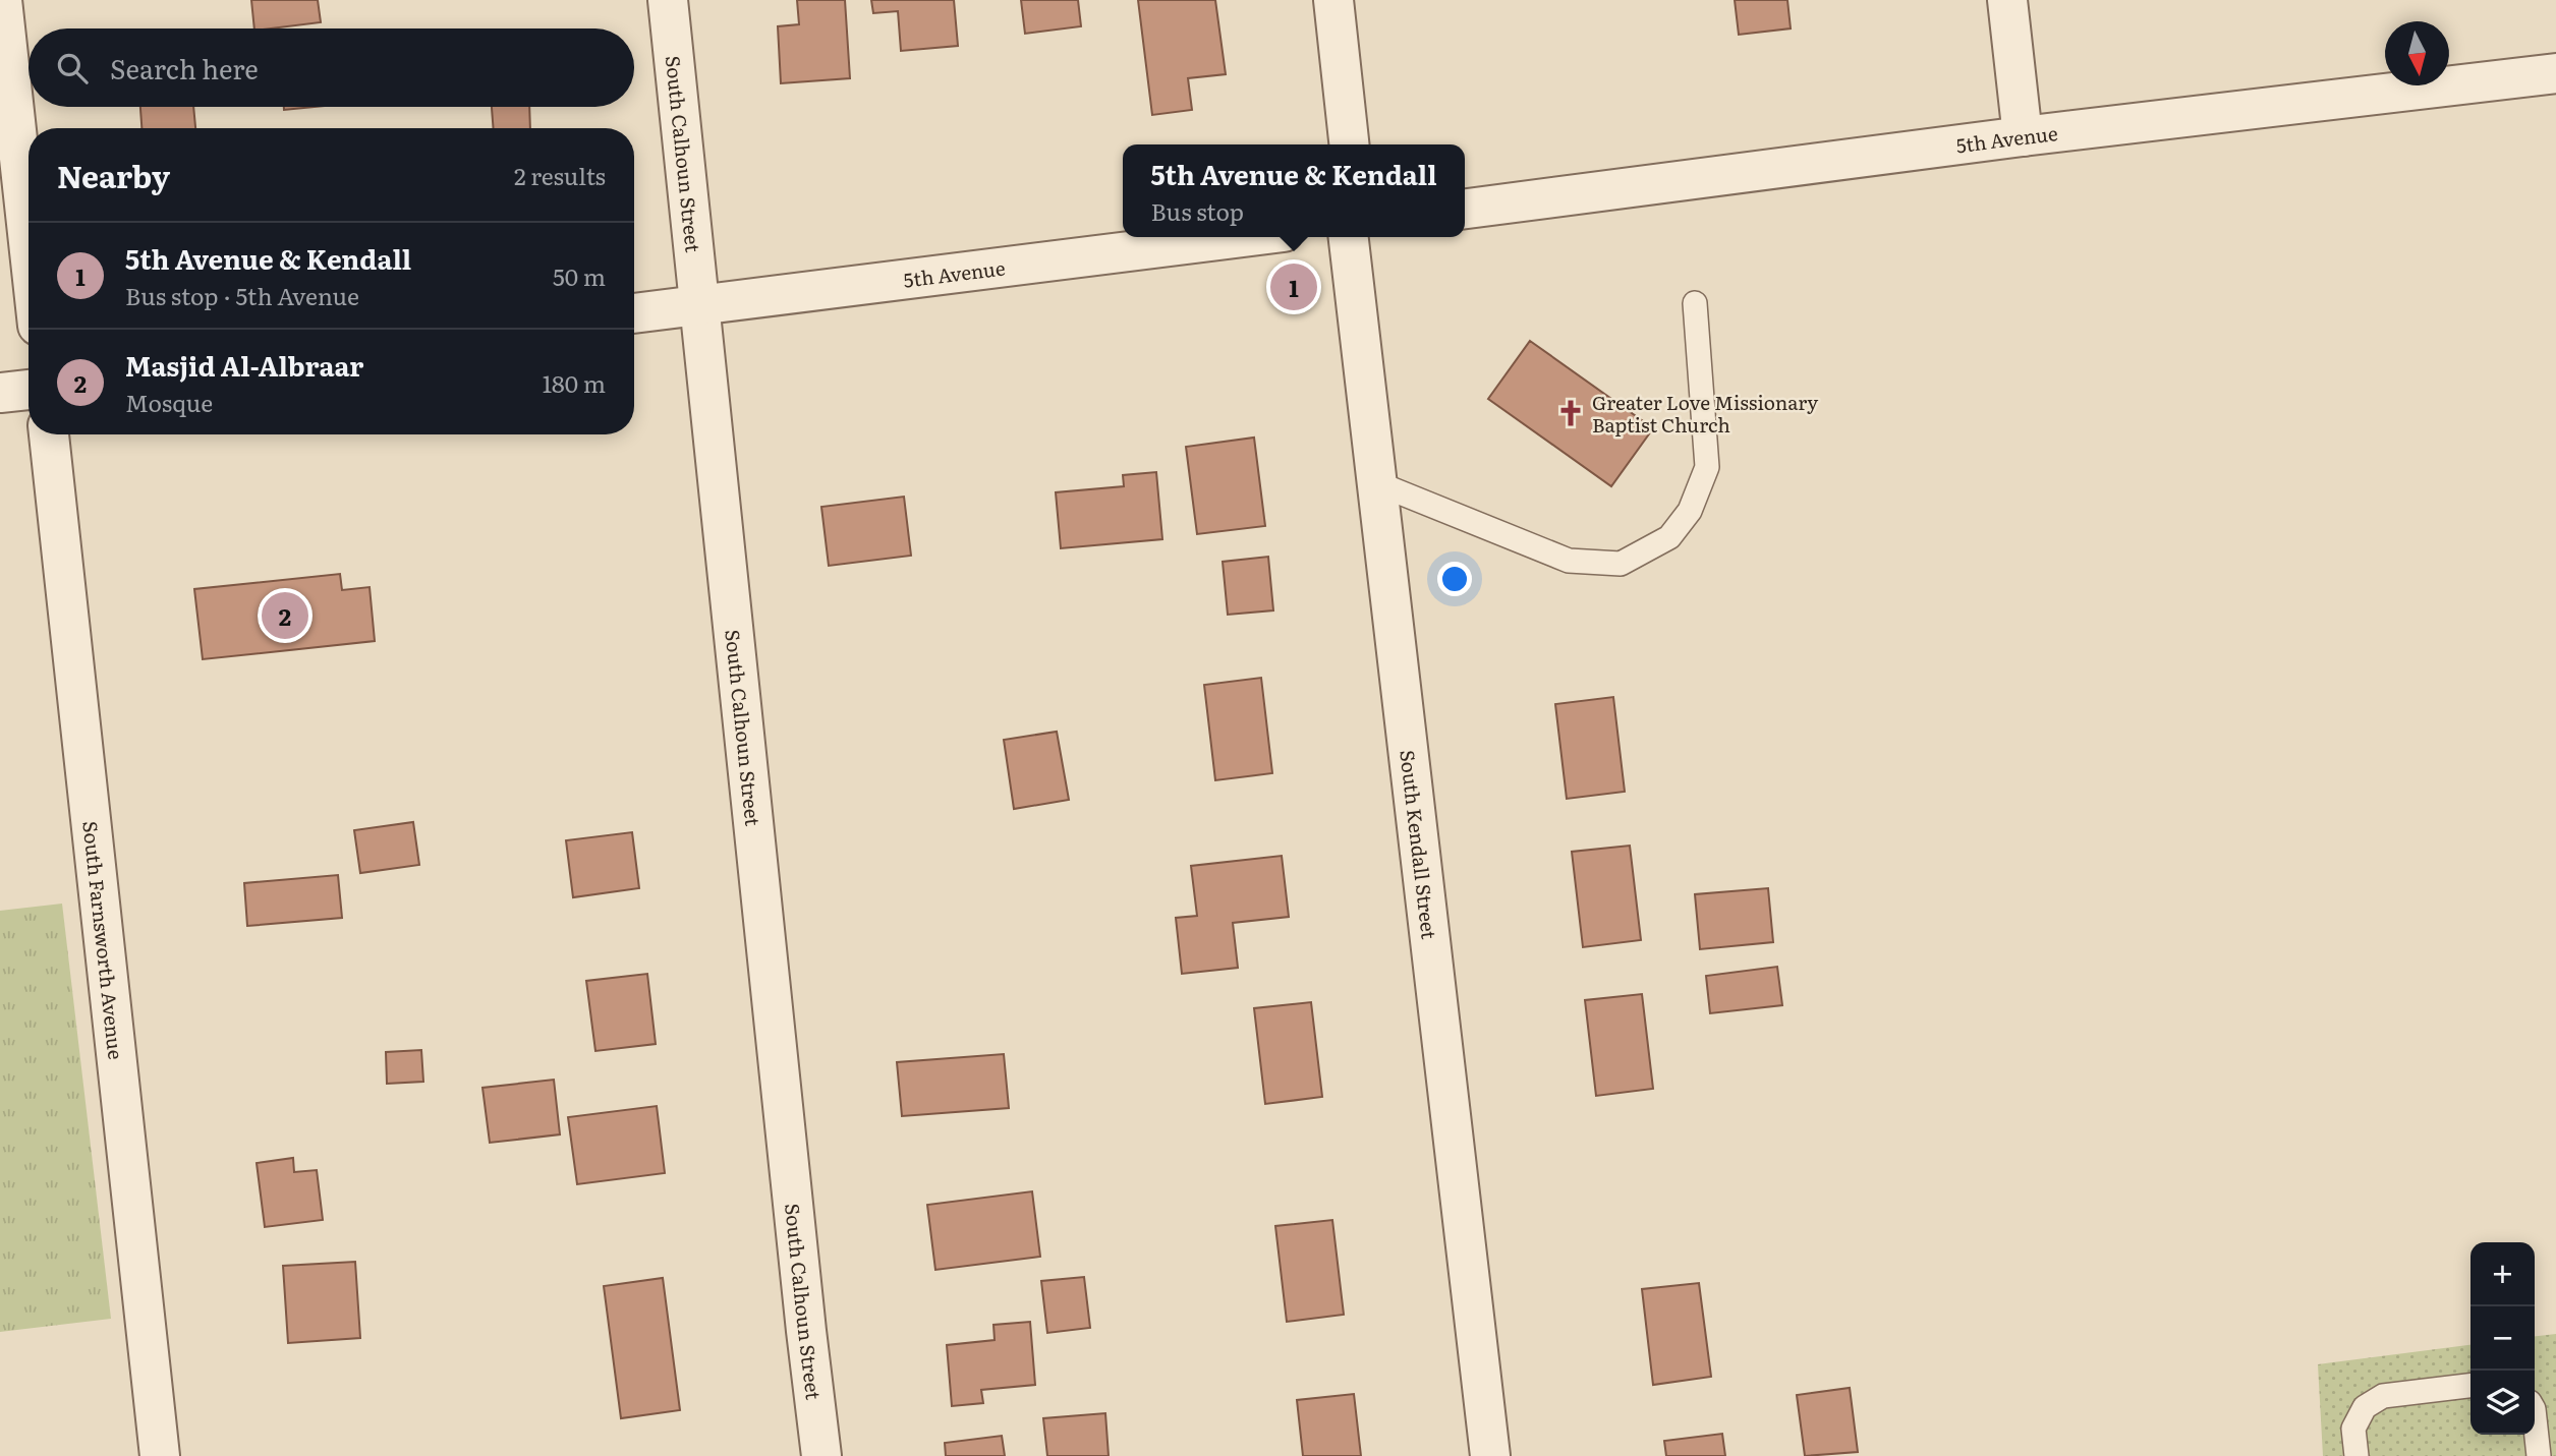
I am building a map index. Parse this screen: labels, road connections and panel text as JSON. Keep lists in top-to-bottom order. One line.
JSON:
{"streets":{"street":["5th Avenue","South Calhoun Street","South Kendall Street","South Farnsworth Avenue"]},"crossings":[["5th Avenue","South Calhoun Street"]],"places":{"church":["Greater Love Missionary Baptist Church"]},"north":"bottom","page":{"search":"Search here","heading":["Nearby","2 results"],"popup":["5th Avenue & Kendall","Bus stop"],"list":[{"mark":"1","name":"5th Avenue & Kendall","note":"Bus stop · 5th Avenue","value":"50 m"},{"mark":"2","name":"Masjid Al-Albraar","note":"Mosque","value":"180 m"}],"pins":["1","2"],"map_buttons":["+","−"]}}
